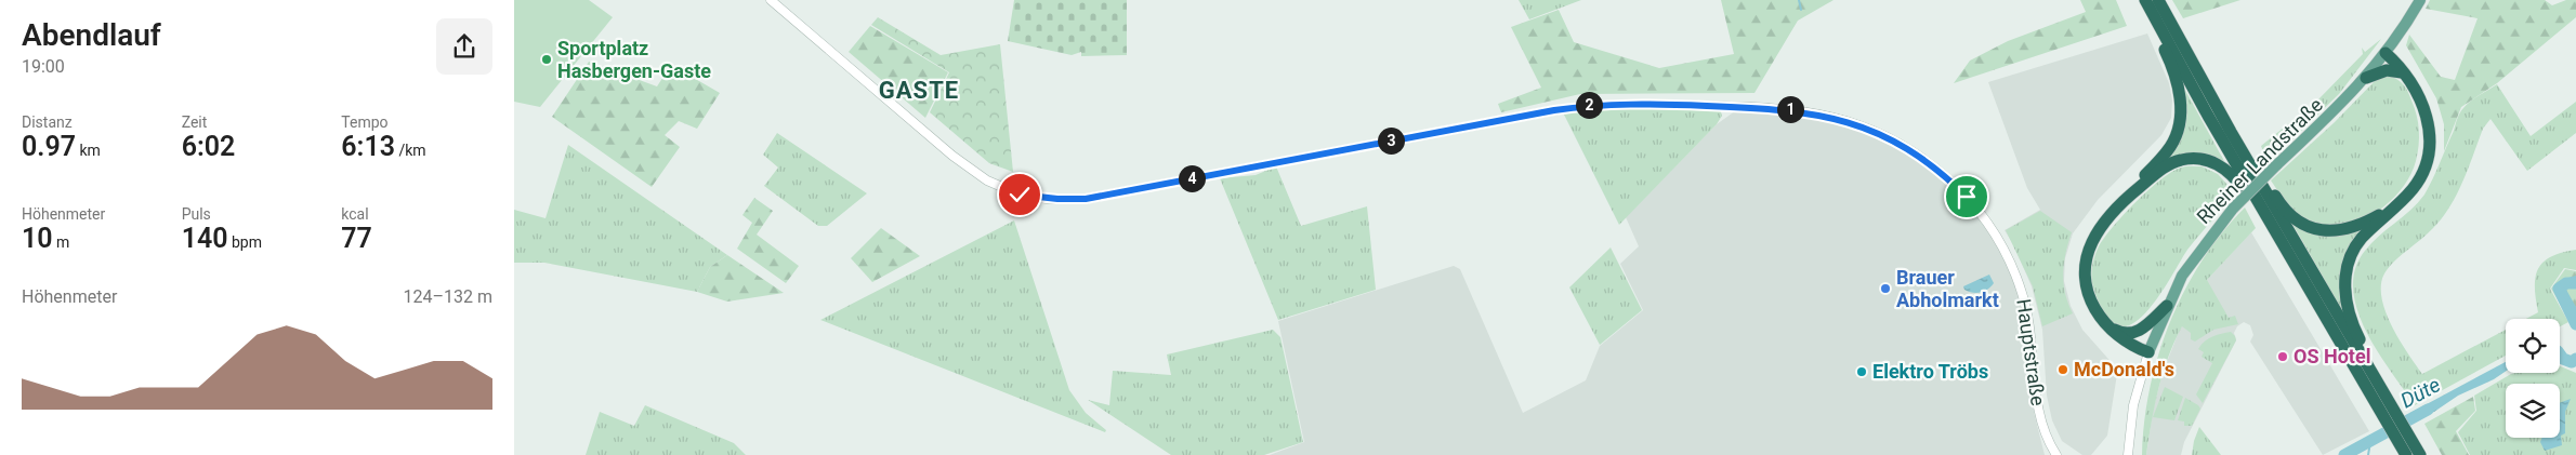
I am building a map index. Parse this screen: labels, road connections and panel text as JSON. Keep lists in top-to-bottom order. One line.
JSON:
{"streets":{"main road":["Rheiner Landstraße"],"street":["Hauptstraße"]},"districts":["GASTE"],"water":["Düte"],"places":["Sportplatz Hasbergen-Gaste","Brauer Abholmarkt","OS Hotel","McDonald's","Elektro Tröbs"],"page":{"heading":["Abendlauf","19:00"],"stats":[["Distanz","0.97 km"],["Zeit","6:02"],["Tempo","6:13 /km"],["Höhenmeter","10 m"],["Puls","140 bpm"],["kcal","77"]],"pins":["2","1","3","4"],"chart":["Höhenmeter","124–132 m"]}}
